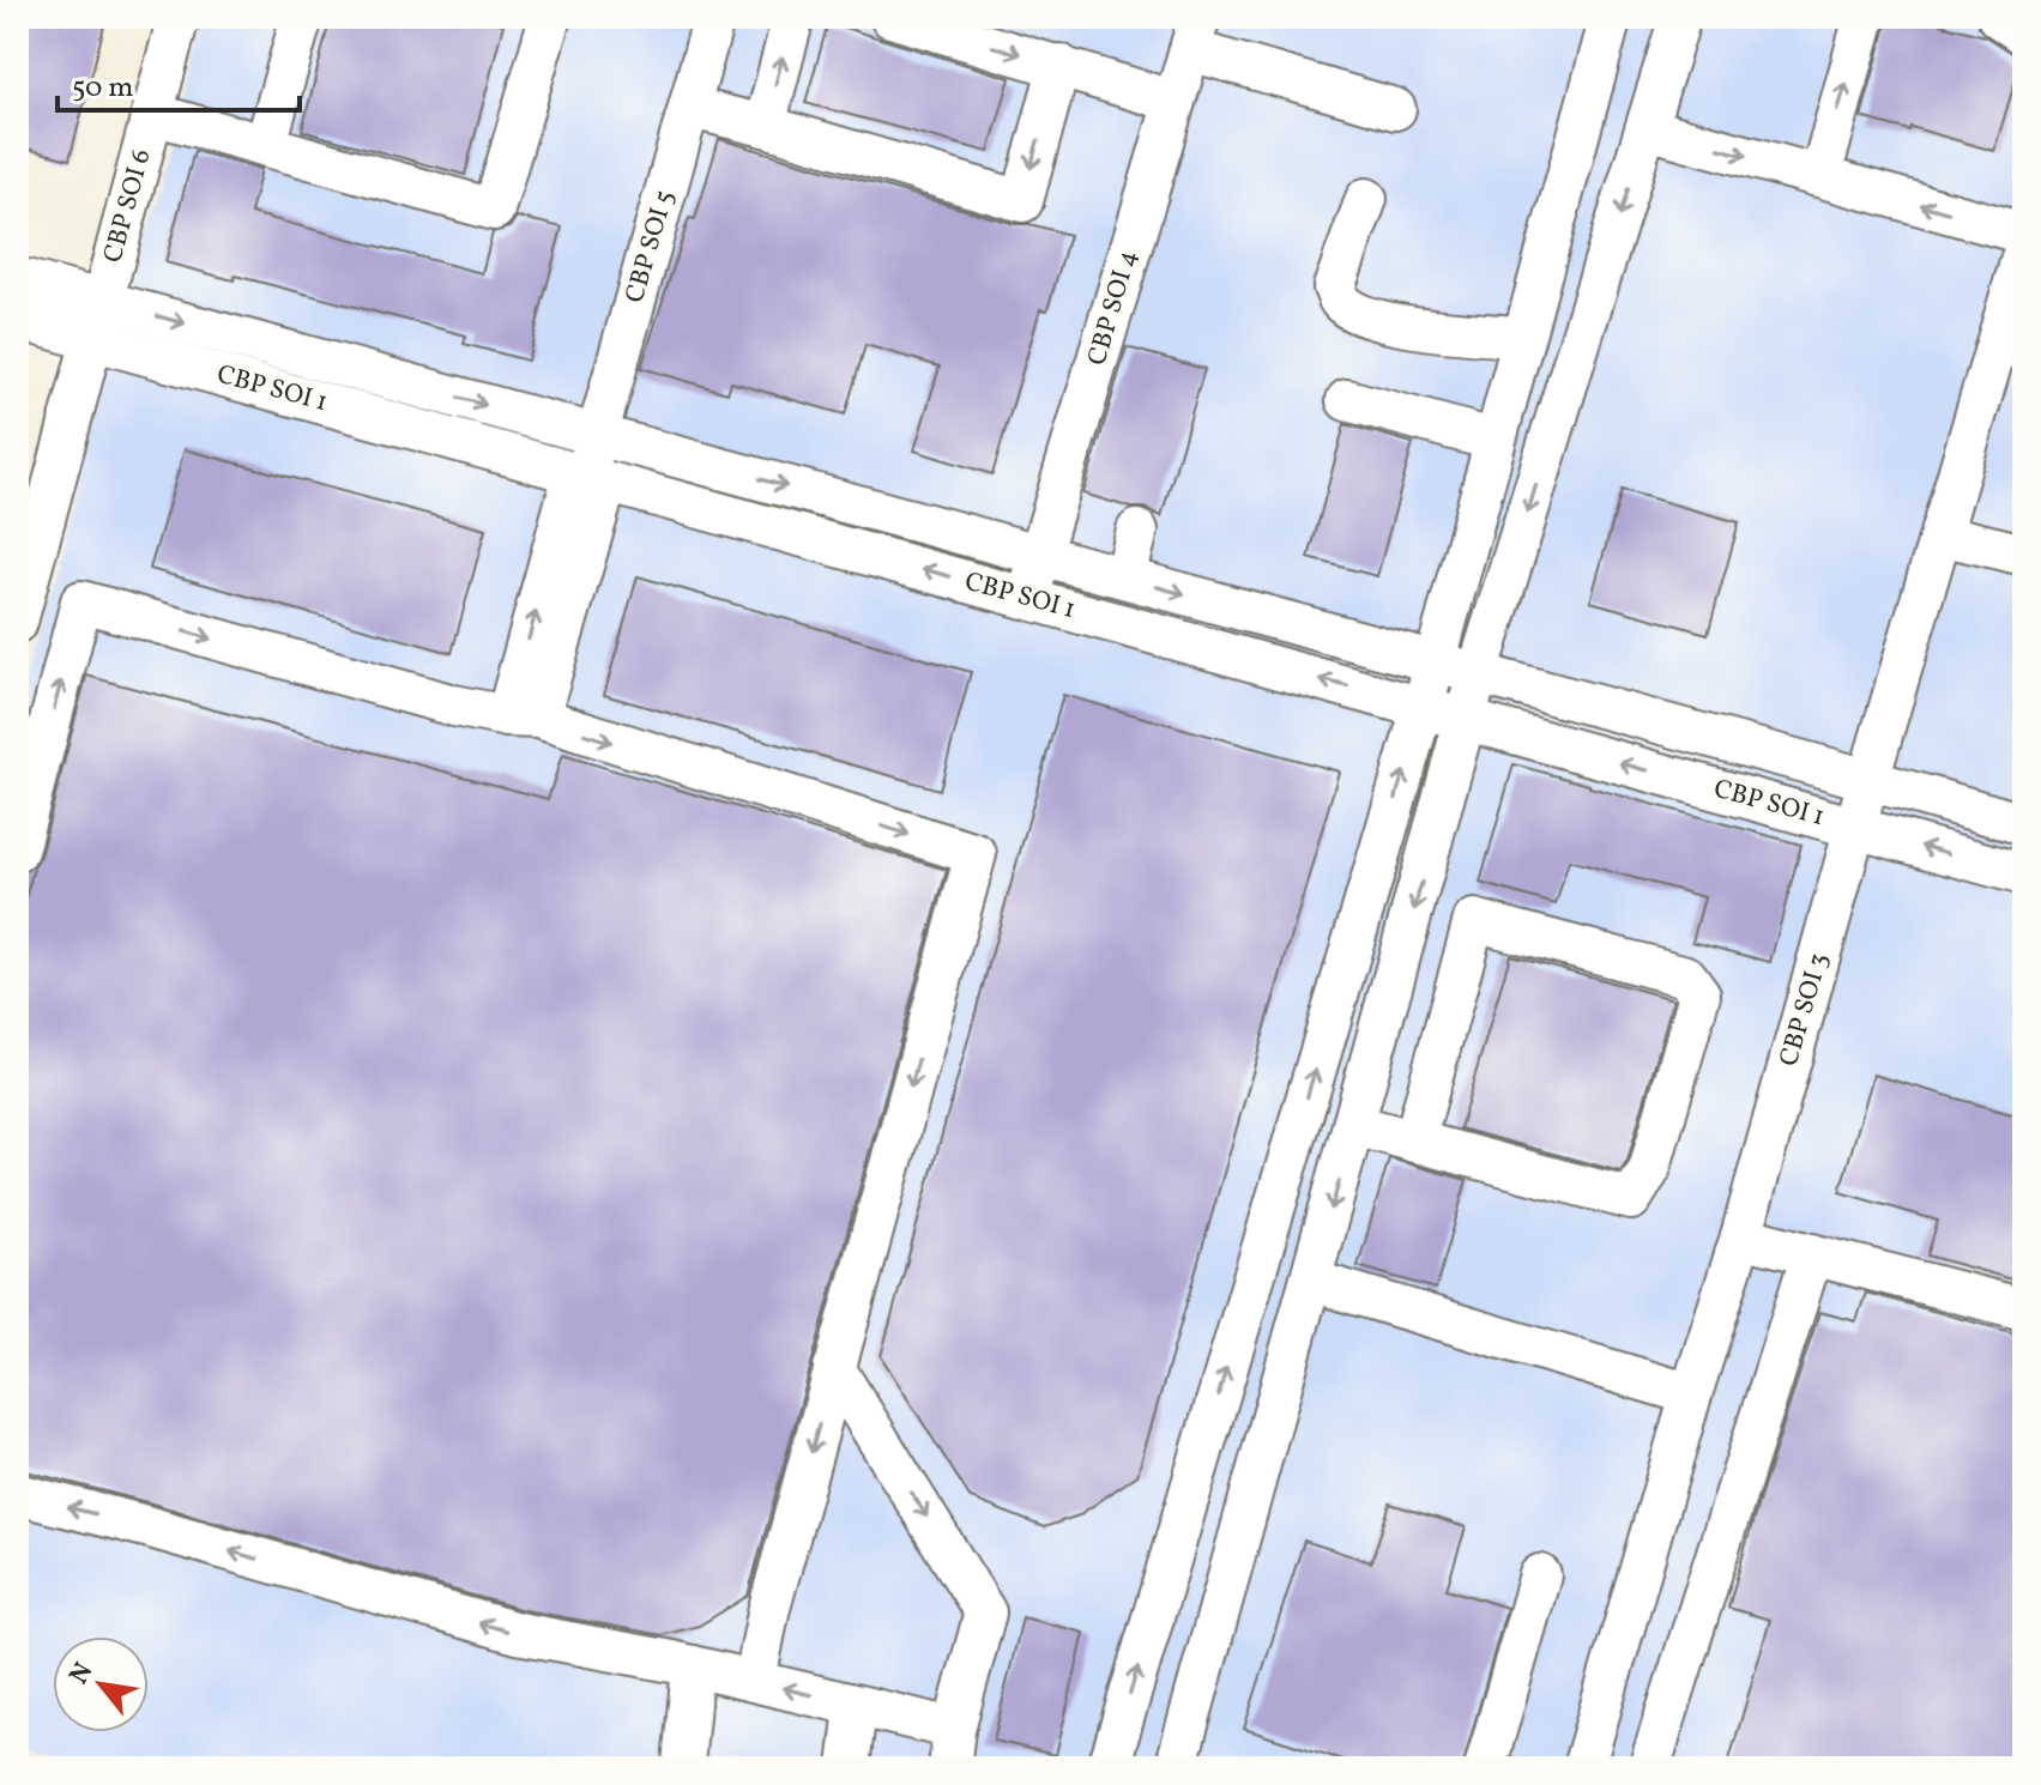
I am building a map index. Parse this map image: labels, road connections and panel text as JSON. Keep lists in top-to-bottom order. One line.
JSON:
{"streets":{"street":["CBP SOI 6","CBP SOI 5","CBP SOI 4","CBP SOI 1","CBP SOI 3"]},"crossings":[["CBP SOI 6","CBP SOI 1"],["CBP SOI 5","CBP SOI 1"],["CBP SOI 4","CBP SOI 1"],["CBP SOI 1","CBP SOI 3"]],"scale_bar":"50 m","north":"top left"}
